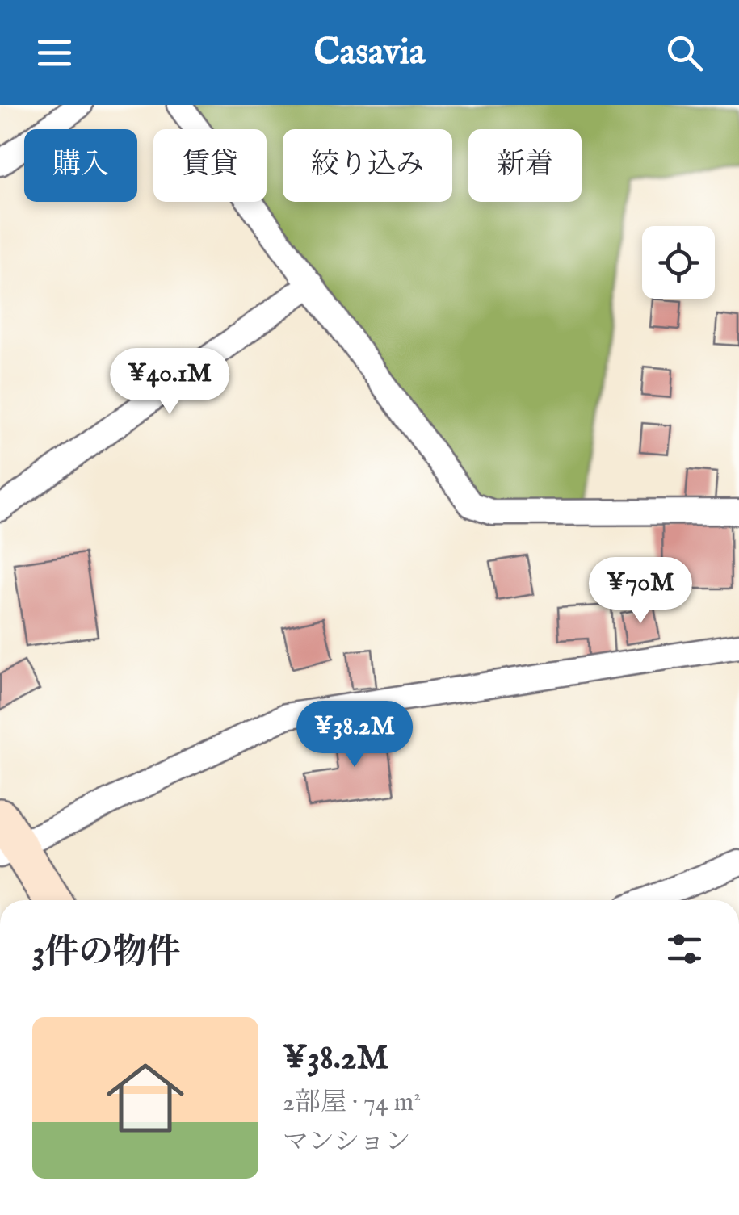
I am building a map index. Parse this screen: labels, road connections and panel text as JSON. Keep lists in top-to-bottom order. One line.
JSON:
{"page":{"header":"Casavia","chip":["購入","賃貸","絞り込み","新着"],"price":["¥40.1M","¥70M","¥38.2M"],"heading":"3件の物件","list":[{"name":"¥38.2M","note":"2部屋 · 74 m² · マンション"}]}}
